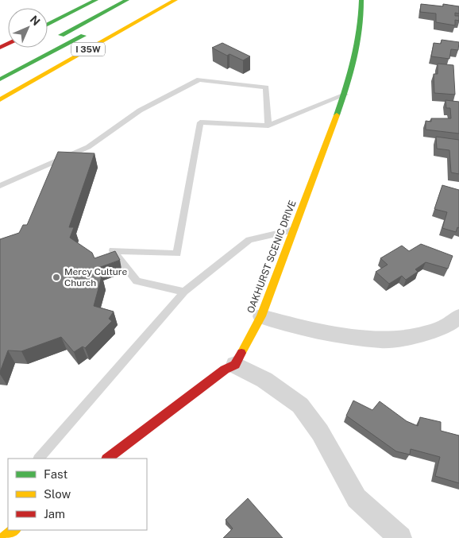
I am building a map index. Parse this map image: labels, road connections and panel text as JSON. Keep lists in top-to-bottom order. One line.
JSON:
{"streets":{"main road":["I 35W","OAKHURST SCENIC DRIVE"]},"places":["Mercy Culture Church"],"legend":["Fast","Slow","Jam"],"north":"top right"}
